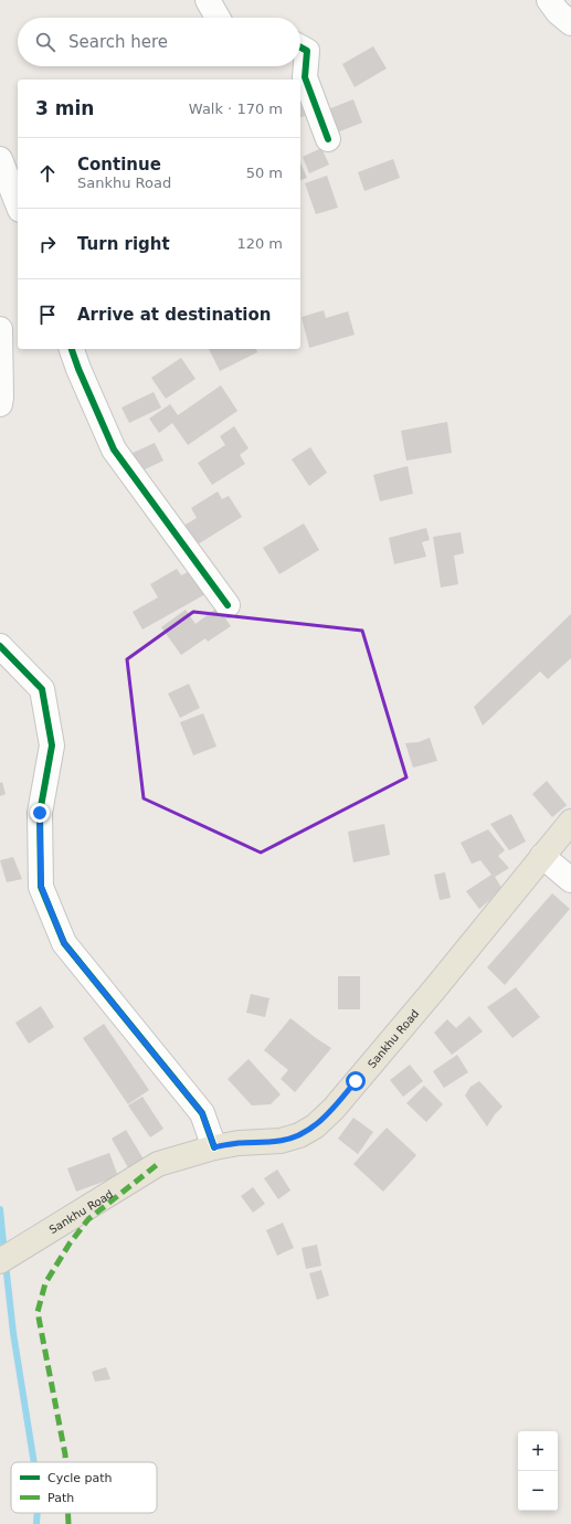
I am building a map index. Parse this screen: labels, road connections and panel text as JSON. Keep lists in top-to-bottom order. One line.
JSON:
{"streets":{"main road":["Sankhu Road"]},"legend":["Cycle path","Path"],"page":{"search":"Search here","heading":["3 min","Walk · 170 m"],"list":[["Continue","Sankhu Road","50 m"],["Turn right","120 m"],"Arrive at destination"],"map_buttons":["+","−"]}}
